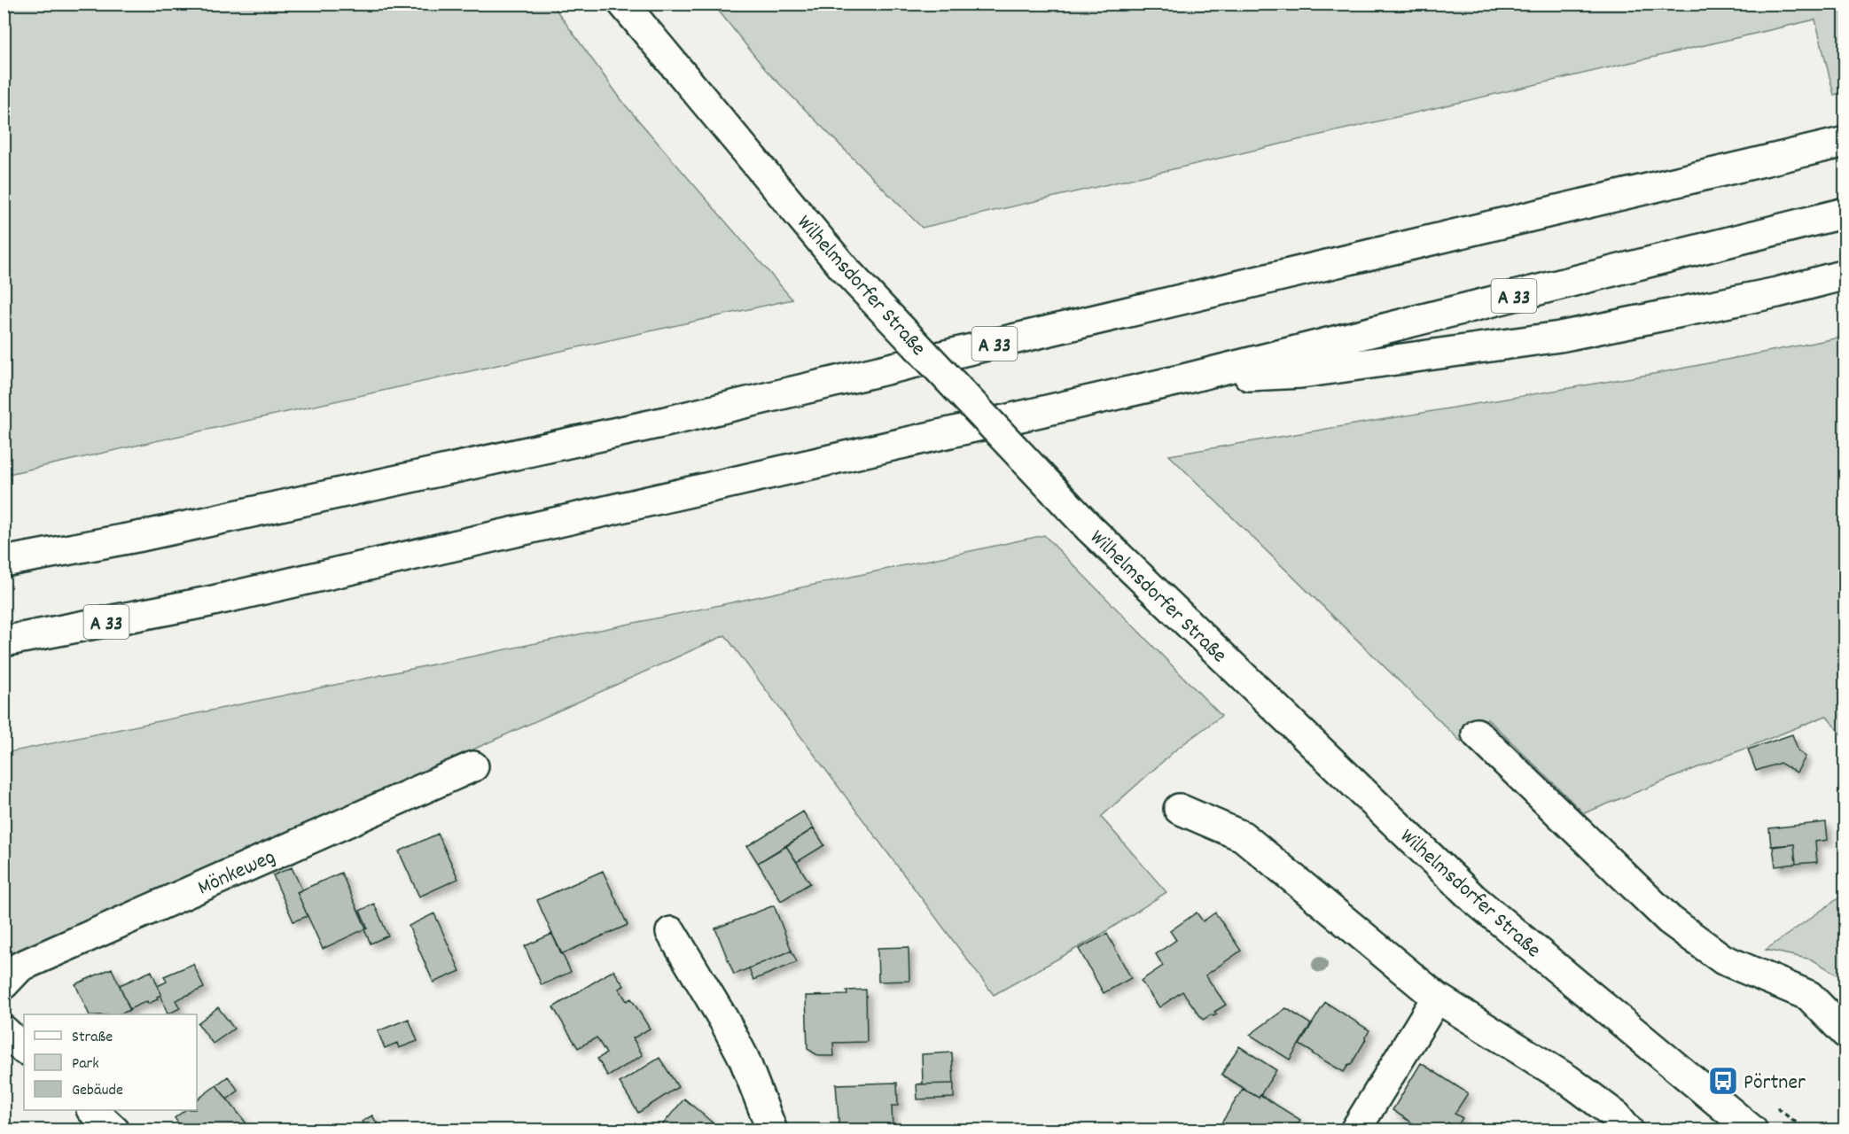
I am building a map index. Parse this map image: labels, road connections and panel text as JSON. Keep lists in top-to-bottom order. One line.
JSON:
{"streets":{"main road":["Wilhelmsdorfer Straße","A 33","Mönkeweg"]},"places":{"bus stop":["Pörtner"]},"legend":["Straße","Park","Gebäude"]}
